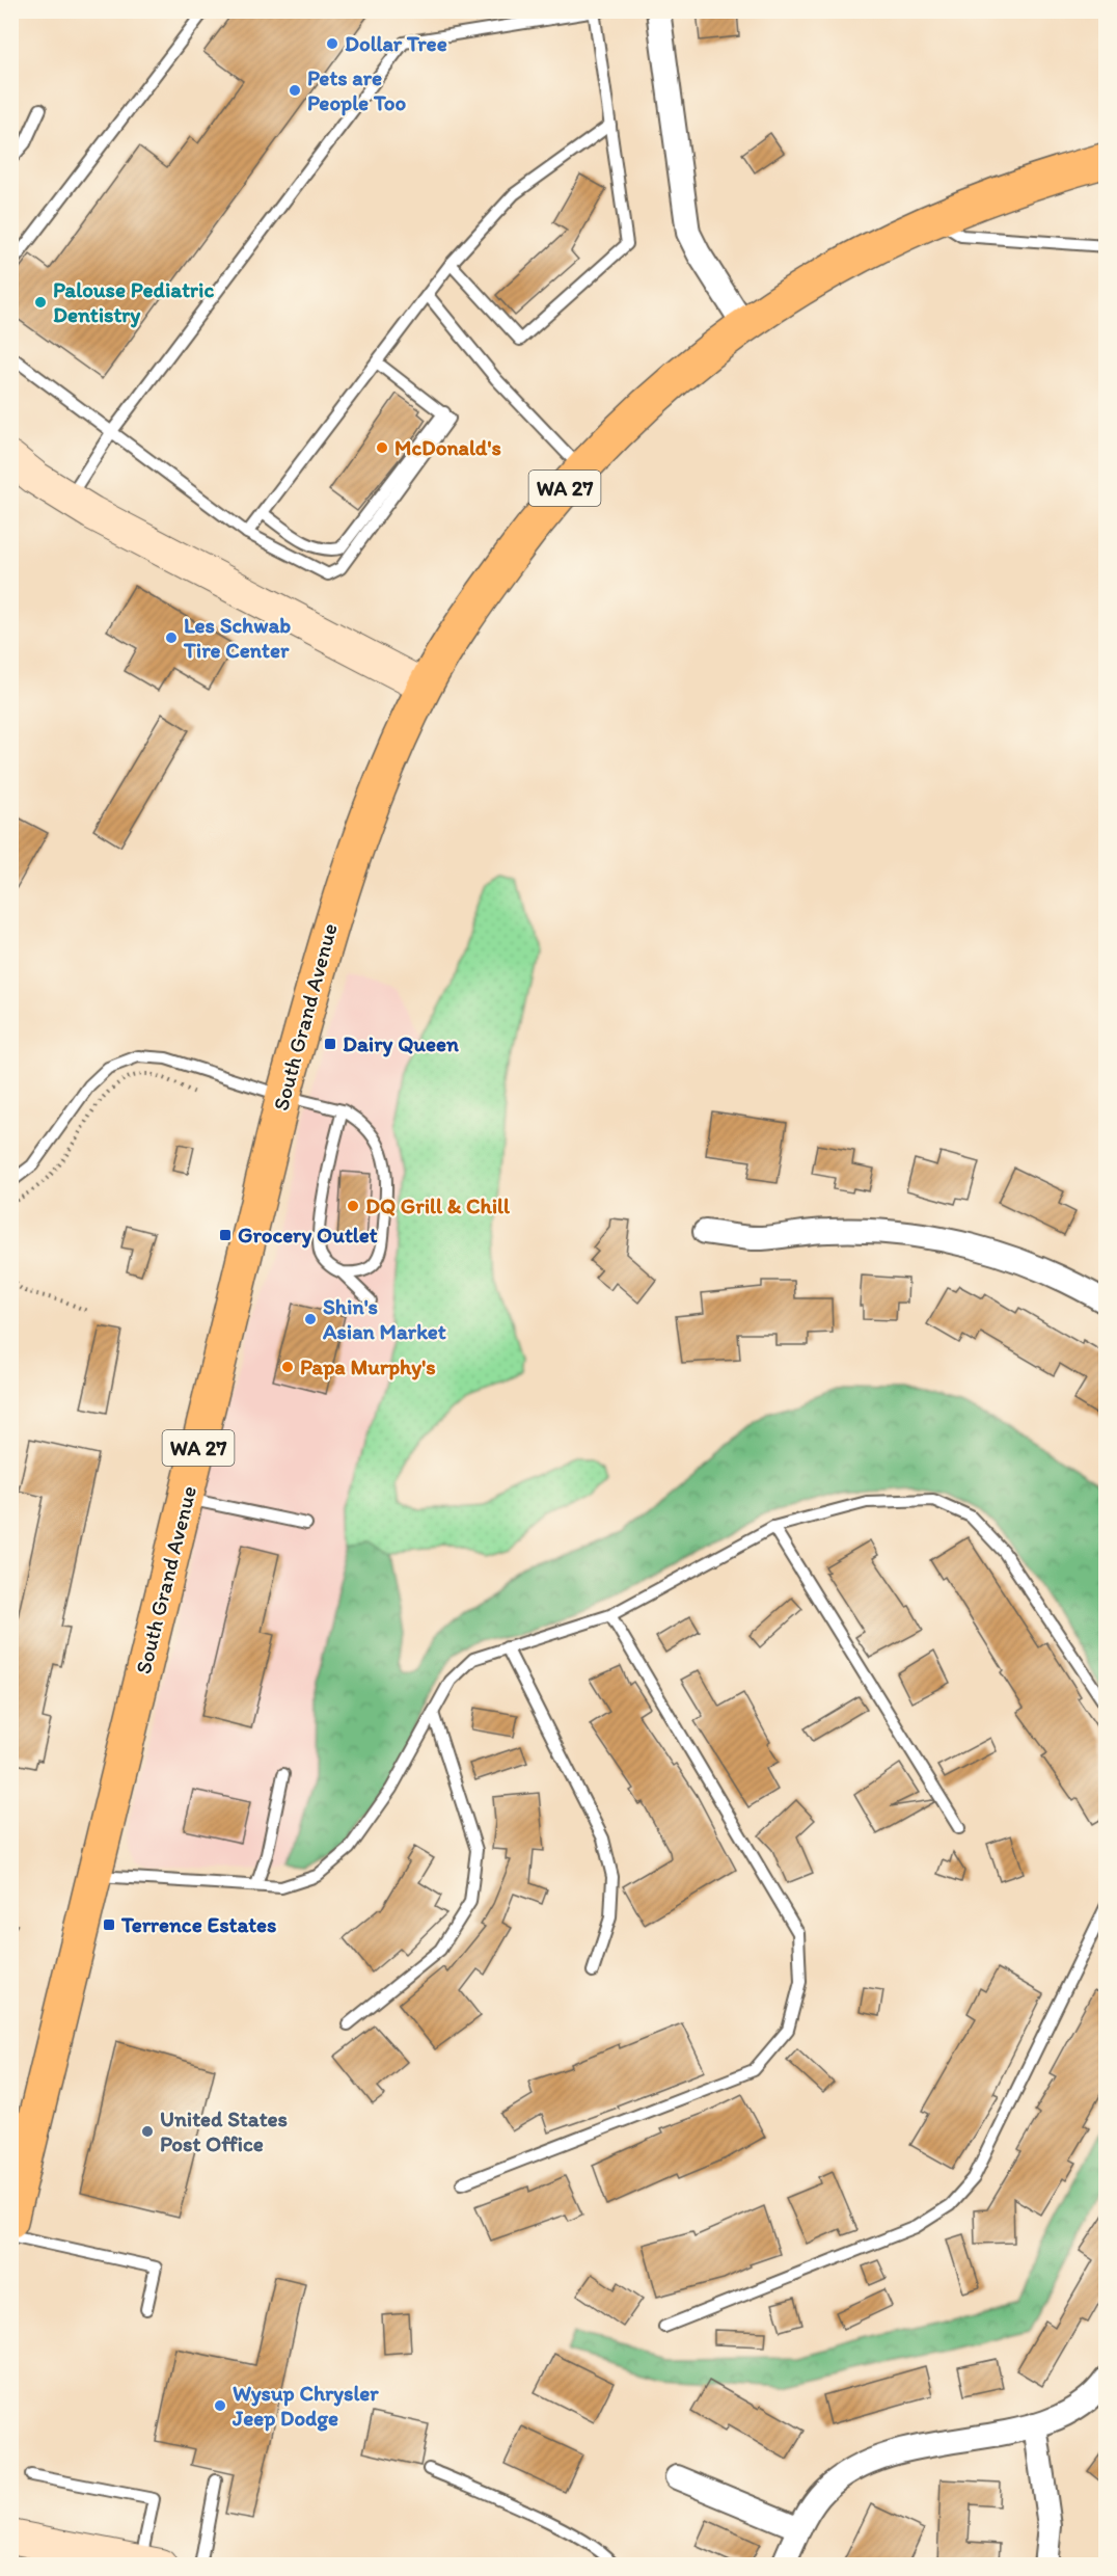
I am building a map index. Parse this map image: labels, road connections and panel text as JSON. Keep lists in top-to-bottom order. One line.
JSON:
{"streets":{"main road":["WA 27","South Grand Avenue"]},"places":{"other":["Dollar Tree","Pets are People Too","Palouse Pediatric Dentistry","McDonald's","Les Schwab Tire Center","DQ Grill & Chill","Shin's Asian Market","Papa Murphy's","United States Post Office","Wysup Chrysler Jeep Dodge"],"transit":["Dairy Queen","Grocery Outlet","Terrence Estates"]}}
